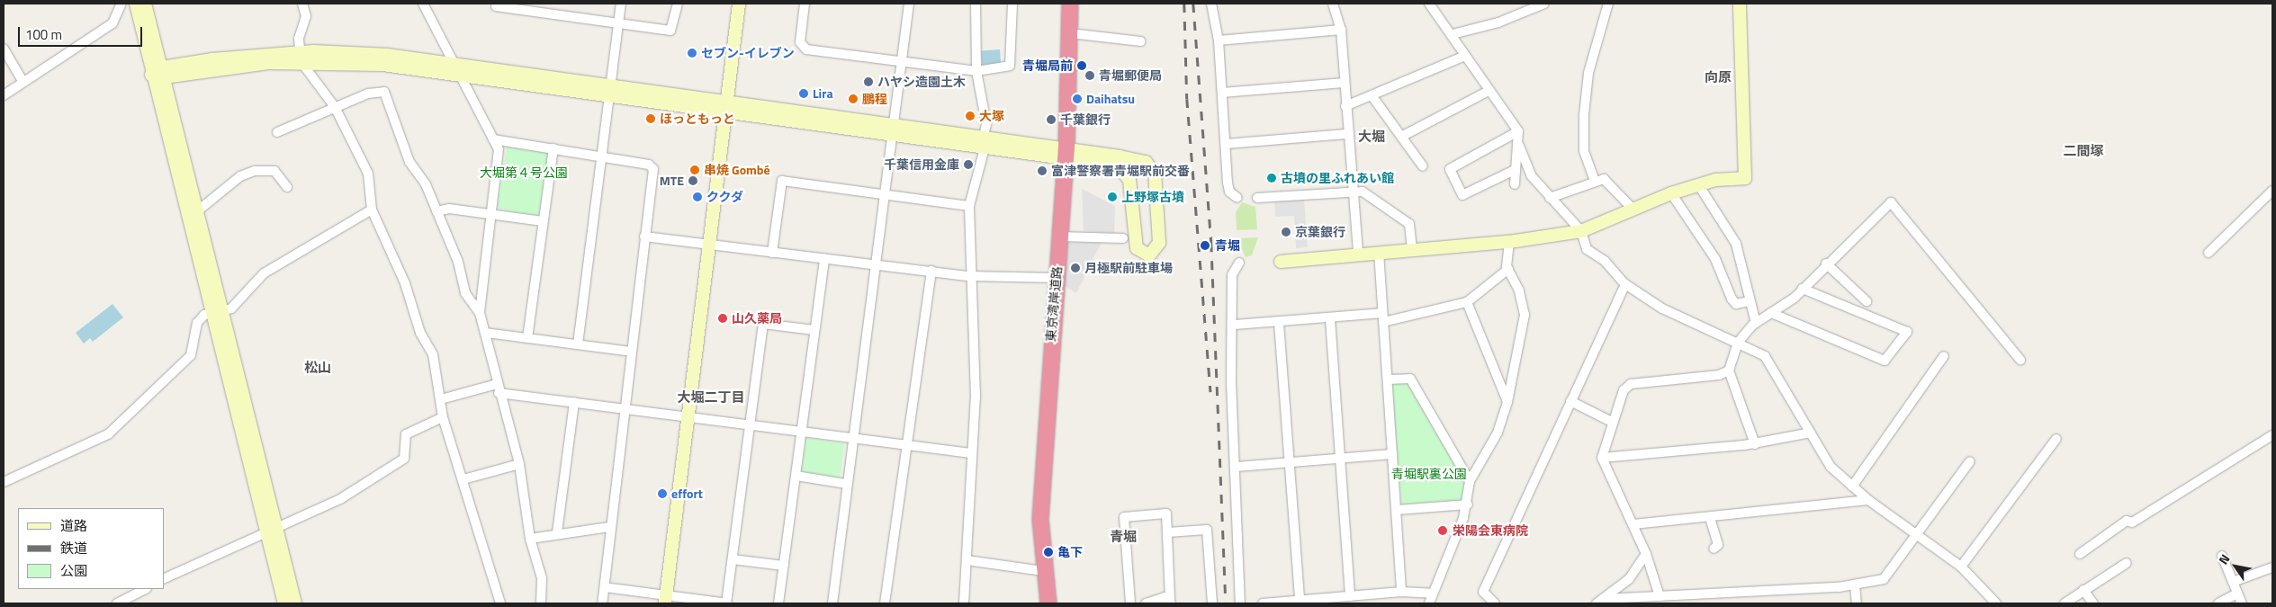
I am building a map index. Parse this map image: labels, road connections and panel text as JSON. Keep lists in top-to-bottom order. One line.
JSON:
{"streets":{"highway":["東京湾岸道路"]},"districts":["向原","大堀","二間塚","松山","大堀二丁目","青堀"],"parks":["大堀第４号公園","青堀駅裏公園"],"places":["セブン-イレブン","青堀局前","青堀郵便局","ハヤシ造園土木","Lira","鵬程","Daihatsu","大塚","ほっともっと","千葉銀行","千葉信用金庫","串焼 Gombé","富津警察署青堀駅前交番","古墳の里ふれあい館","MTE","ククダ","上野塚古墳","京葉銀行","青堀","月極駅前駐車場","山久薬局","effort","栄陽会東病院","亀下"],"legend":["道路","鉄道","公園"],"scale_bar":"100 m","north":"top left"}
